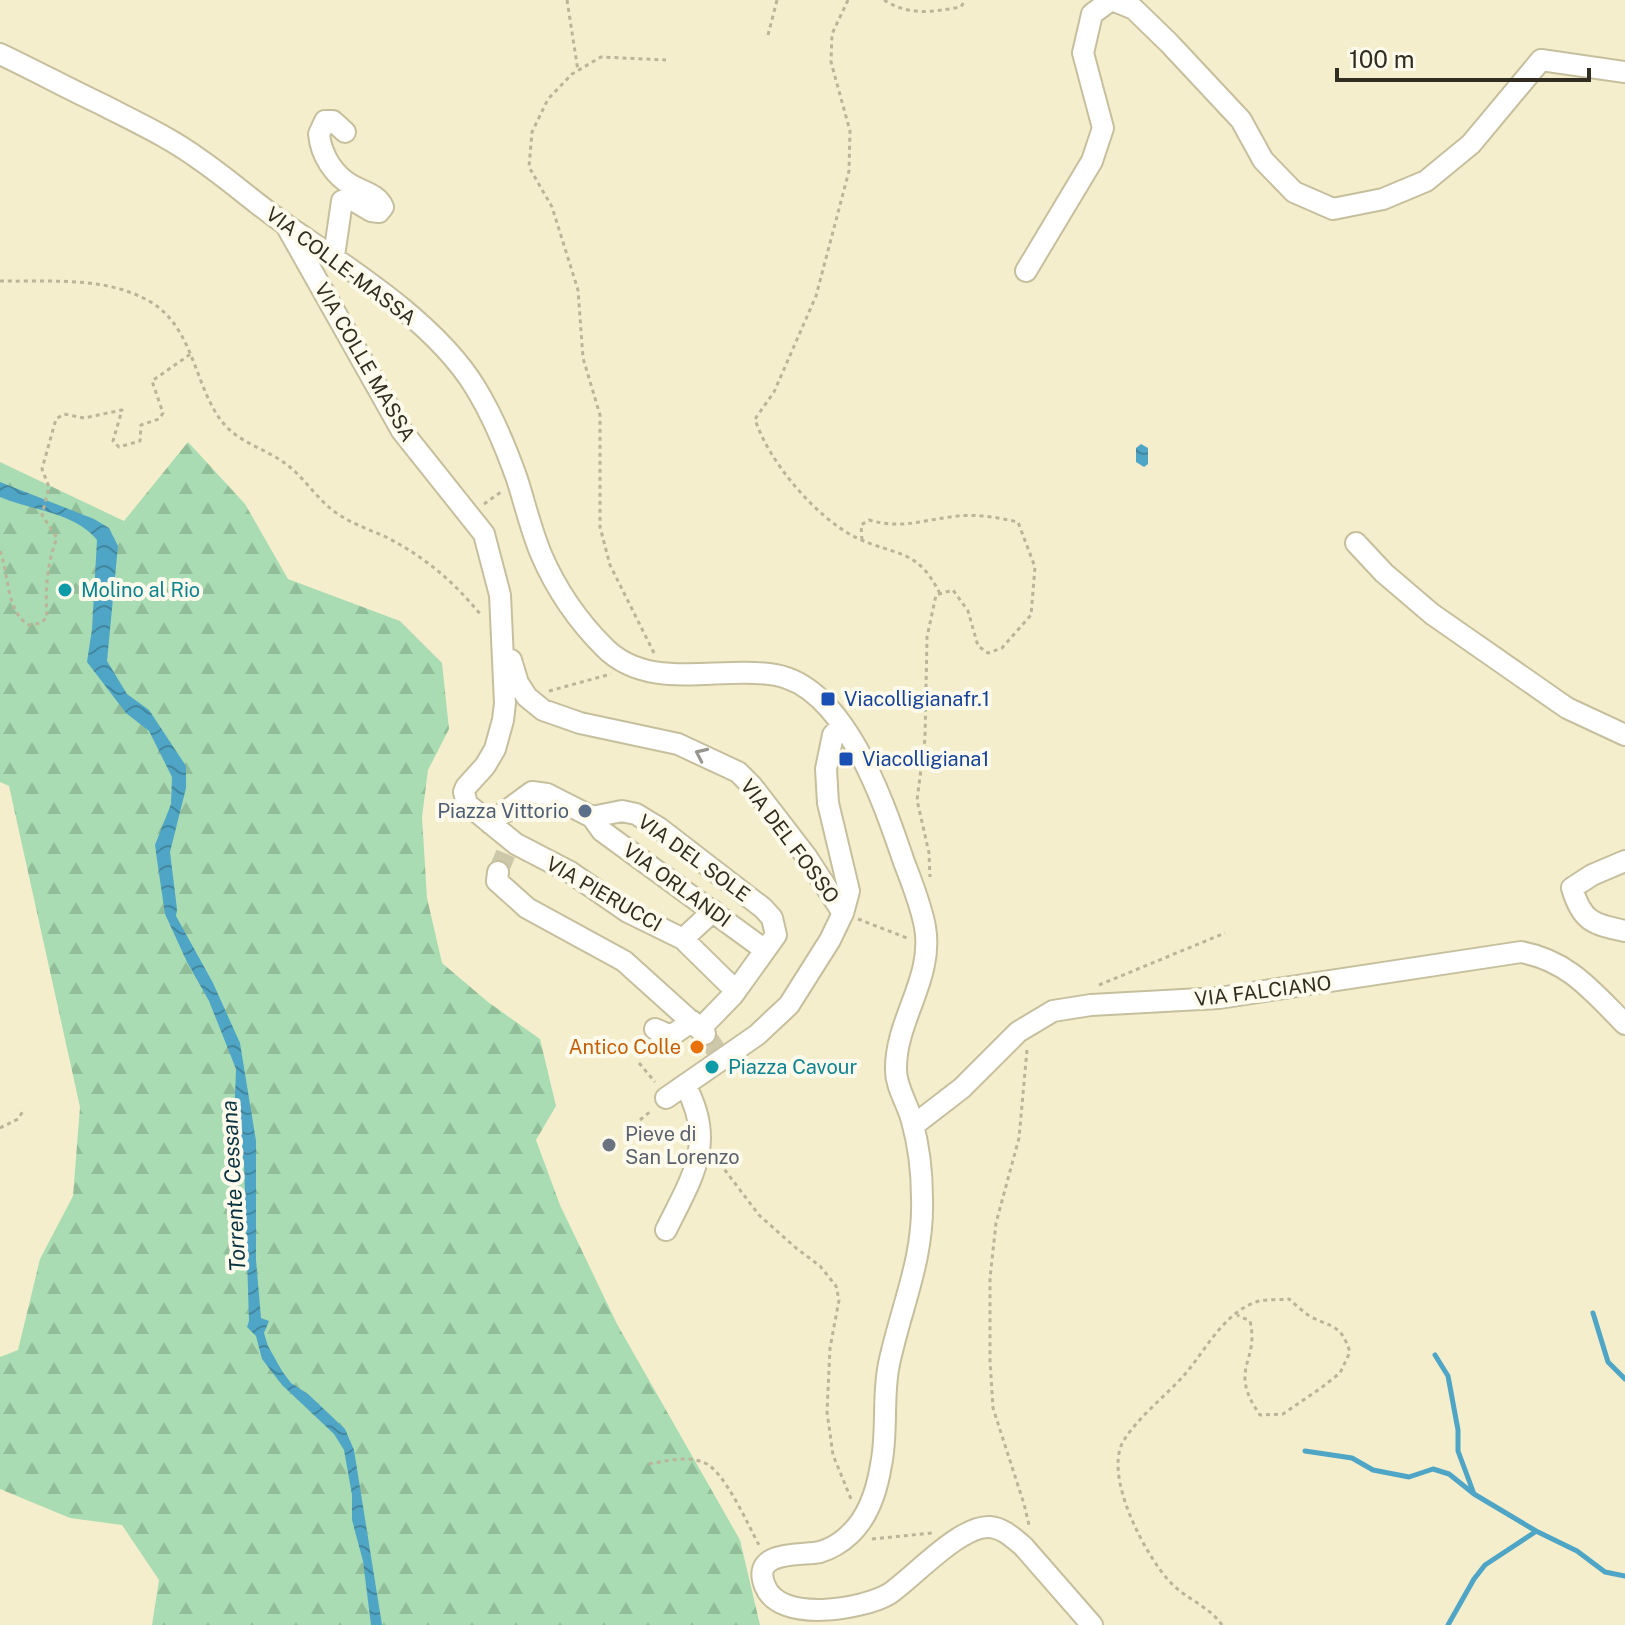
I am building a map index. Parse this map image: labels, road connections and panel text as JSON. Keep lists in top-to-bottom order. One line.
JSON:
{"streets":{"street":["VIA COLLE-MASSA","VIA COLLE MASSA","VIA DEL FOSSO","VIA DEL SOLE","VIA ORLANDI","VIA PIERUCCI","VIA FALCIANO"]},"crossings":[["VIA COLLE-MASSA","VIA COLLE MASSA"],["VIA COLLE MASSA","VIA PIERUCCI"],["VIA DEL SOLE","VIA ORLANDI"],["VIA ORLANDI","VIA PIERUCCI"]],"one_way":["VIA DEL FOSSO"],"water":["Torrente Cessana"],"places":{"other":["Molino al Rio","Piazza Vittorio","Antico Colle","Piazza Cavour","Pieve di San Lorenzo"],"transit":["Viacolligianafr.1","Viacolligiana1"]},"scale_bar":"100 m"}
